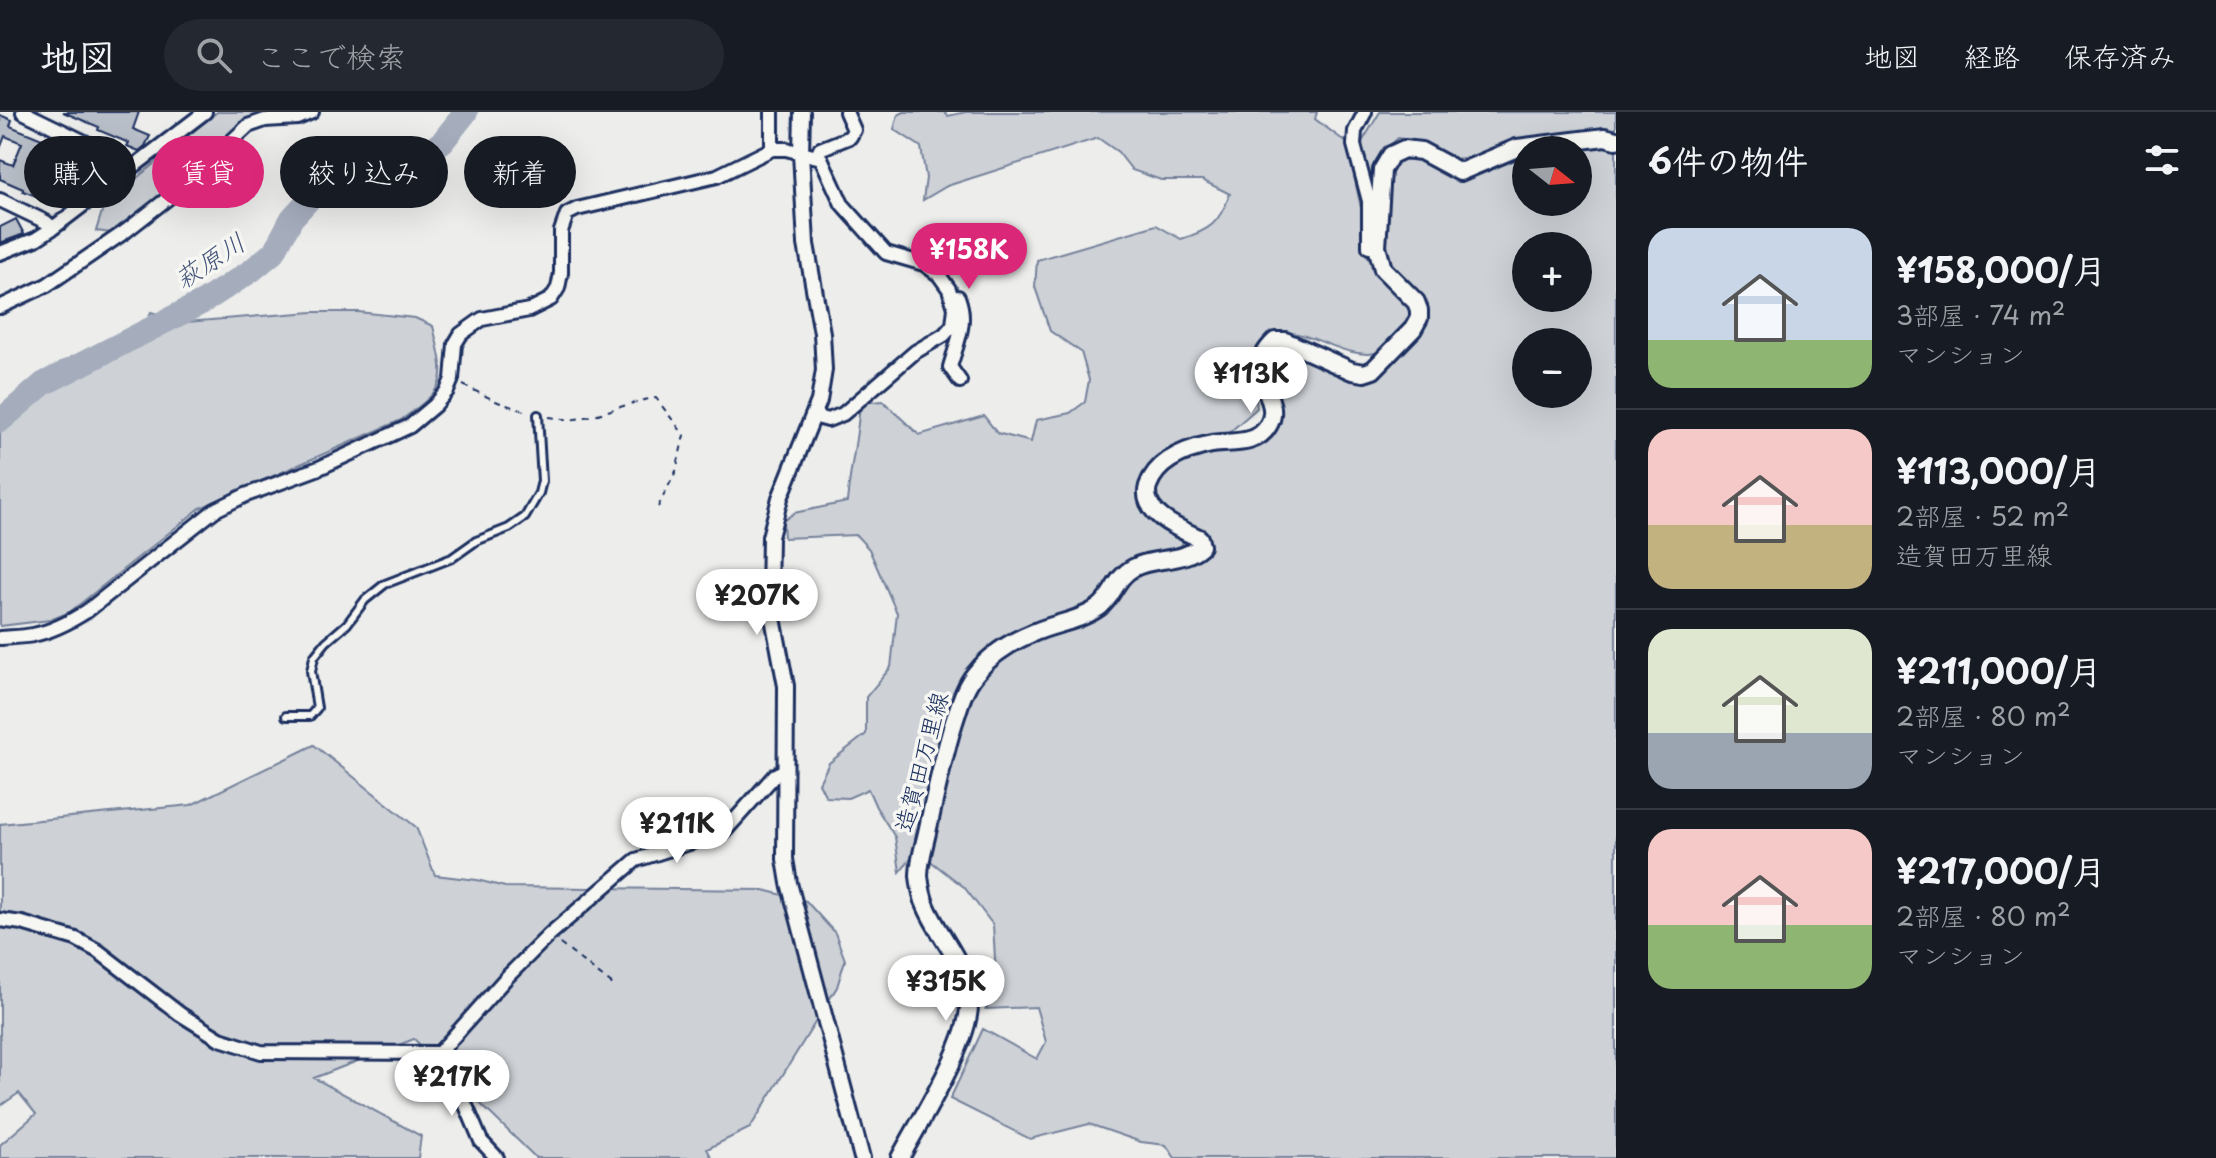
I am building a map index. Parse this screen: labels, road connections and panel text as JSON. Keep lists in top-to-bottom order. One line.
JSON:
{"streets":{"main road":["造賀田万里線"]},"water":["萩原川"],"north":"right","page":{"header":"地図","search":"ここで検索","nav":["地図","経路","保存済み"],"heading":"6件の物件","map_buttons":["+","−"],"chip":["購入","賃貸","絞り込み","新着"],"list":[{"name":"¥158,000/月","note":"3部屋 · 74 m² · マンション"},{"name":"¥113,000/月","note":"2部屋 · 52 m² · 造賀田万里線"},{"name":"¥211,000/月","note":"2部屋 · 80 m² · マンション"},{"name":"¥217,000/月","note":"2部屋 · 80 m² · マンション"}],"price":["¥158K","¥113K","¥207K","¥211K","¥315K","¥217K"]}}
